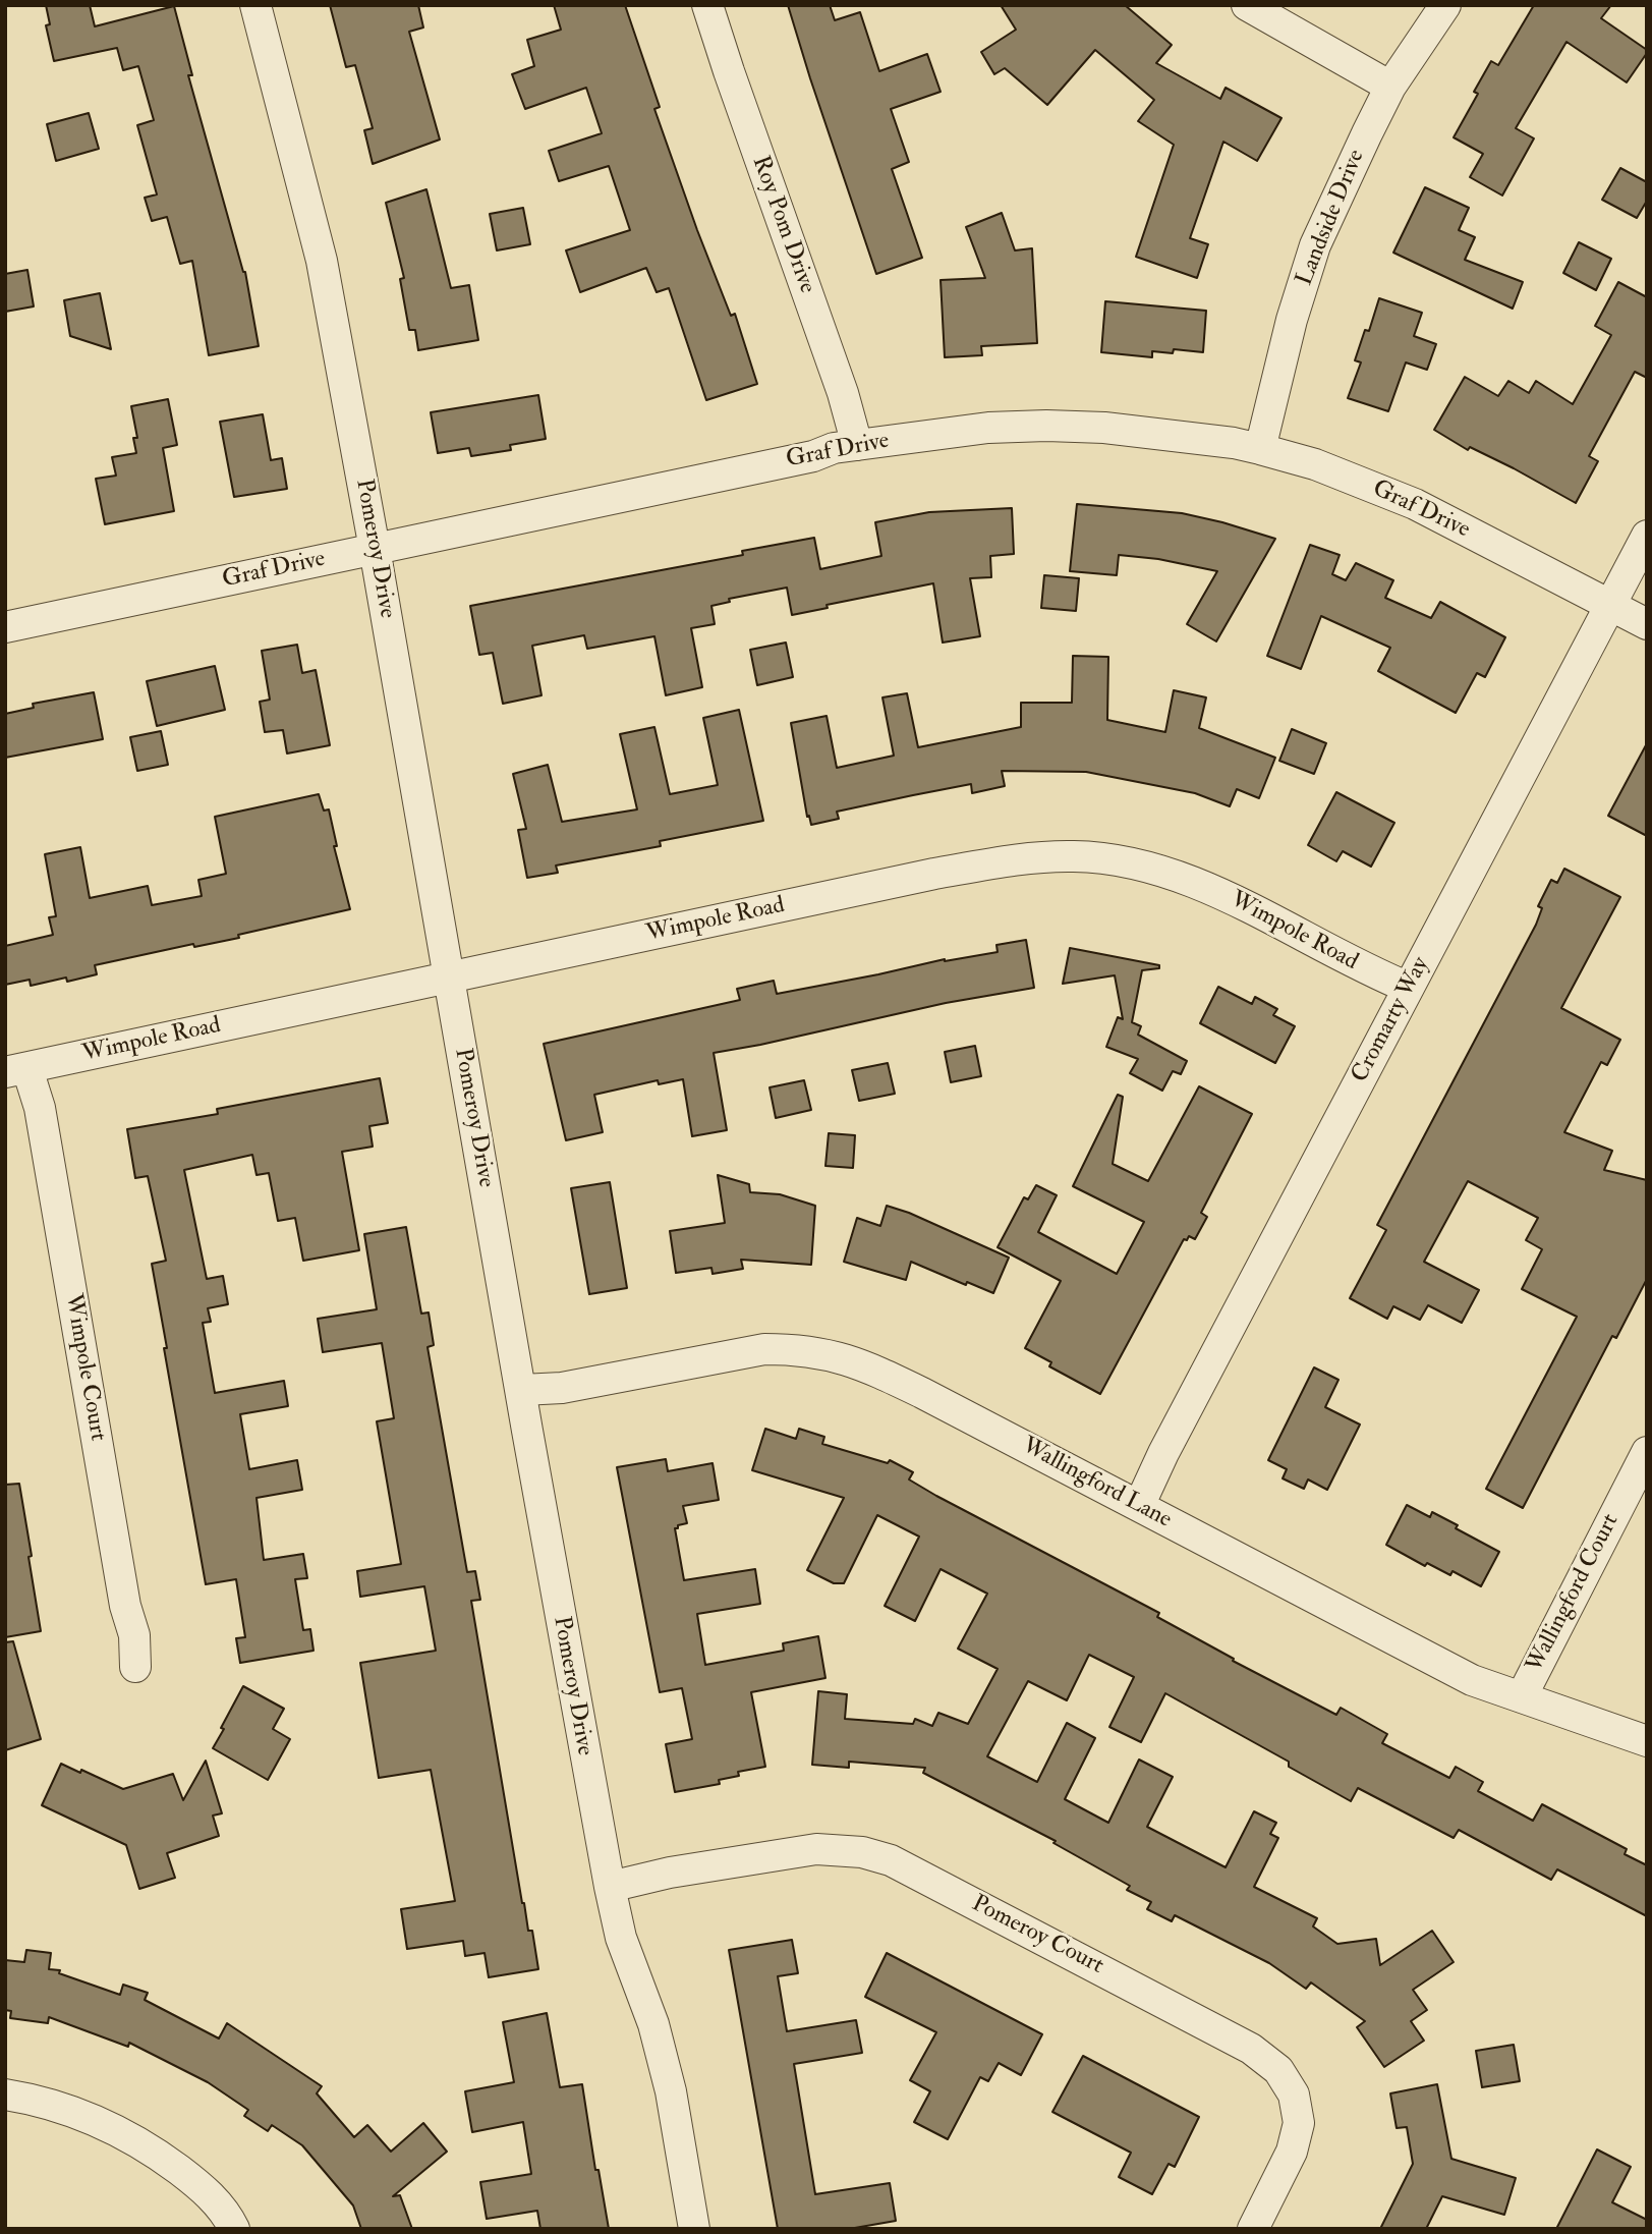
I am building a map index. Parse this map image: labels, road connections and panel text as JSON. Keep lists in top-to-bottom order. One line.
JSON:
{"streets":{"street":["Landside Drive","Roy Pom Drive","Graf Drive","Pomeroy Drive","Wimpole Road","Cromarty Way","Wimpole Court","Wallingford Lane","Wallingford Court","Pomeroy Court"]},"crossings":[["Landside Drive","Graf Drive"],["Roy Pom Drive","Graf Drive"],["Graf Drive","Pomeroy Drive"],["Graf Drive","Cromarty Way"],["Pomeroy Drive","Wimpole Road"],["Pomeroy Drive","Wallingford Lane"],["Pomeroy Drive","Pomeroy Court"],["Wimpole Road","Cromarty Way"],["Wimpole Road","Wimpole Court"],["Cromarty Way","Wallingford Lane"],["Wallingford Lane","Wallingford Court"]]}
